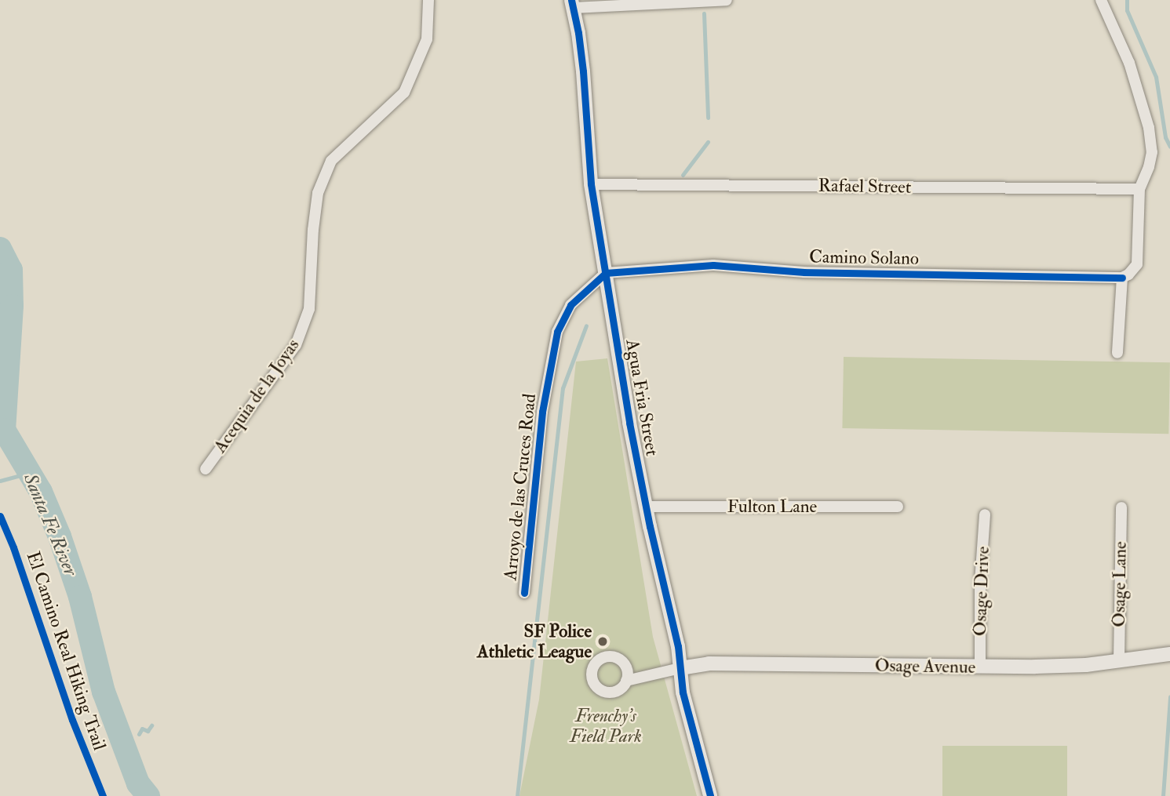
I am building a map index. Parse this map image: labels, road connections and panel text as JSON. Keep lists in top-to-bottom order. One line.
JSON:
{"streets":{"street":["Rafael Street","Camino Solano","Acequia de la Joyas","Agua Fria Street","Arroyo de las Cruces Road","Fulton Lane","Osage Lane","Osage Drive","Osage Avenue"],"cycle path":["El Camino Real Hiking Trail"]},"crossings":[["Rafael Street","Agua Fria Street"],["Camino Solano","Agua Fria Street"],["Camino Solano","Arroyo de las Cruces Road"],["Agua Fria Street","Arroyo de las Cruces Road"],["Agua Fria Street","Fulton Lane"],["Agua Fria Street","Osage Avenue"],["Osage Lane","Osage Avenue"],["Osage Drive","Osage Avenue"]],"water":["Santa Fe River"],"parks":["Frenchy's Field Park"],"places":["SF Police Athletic League"]}
